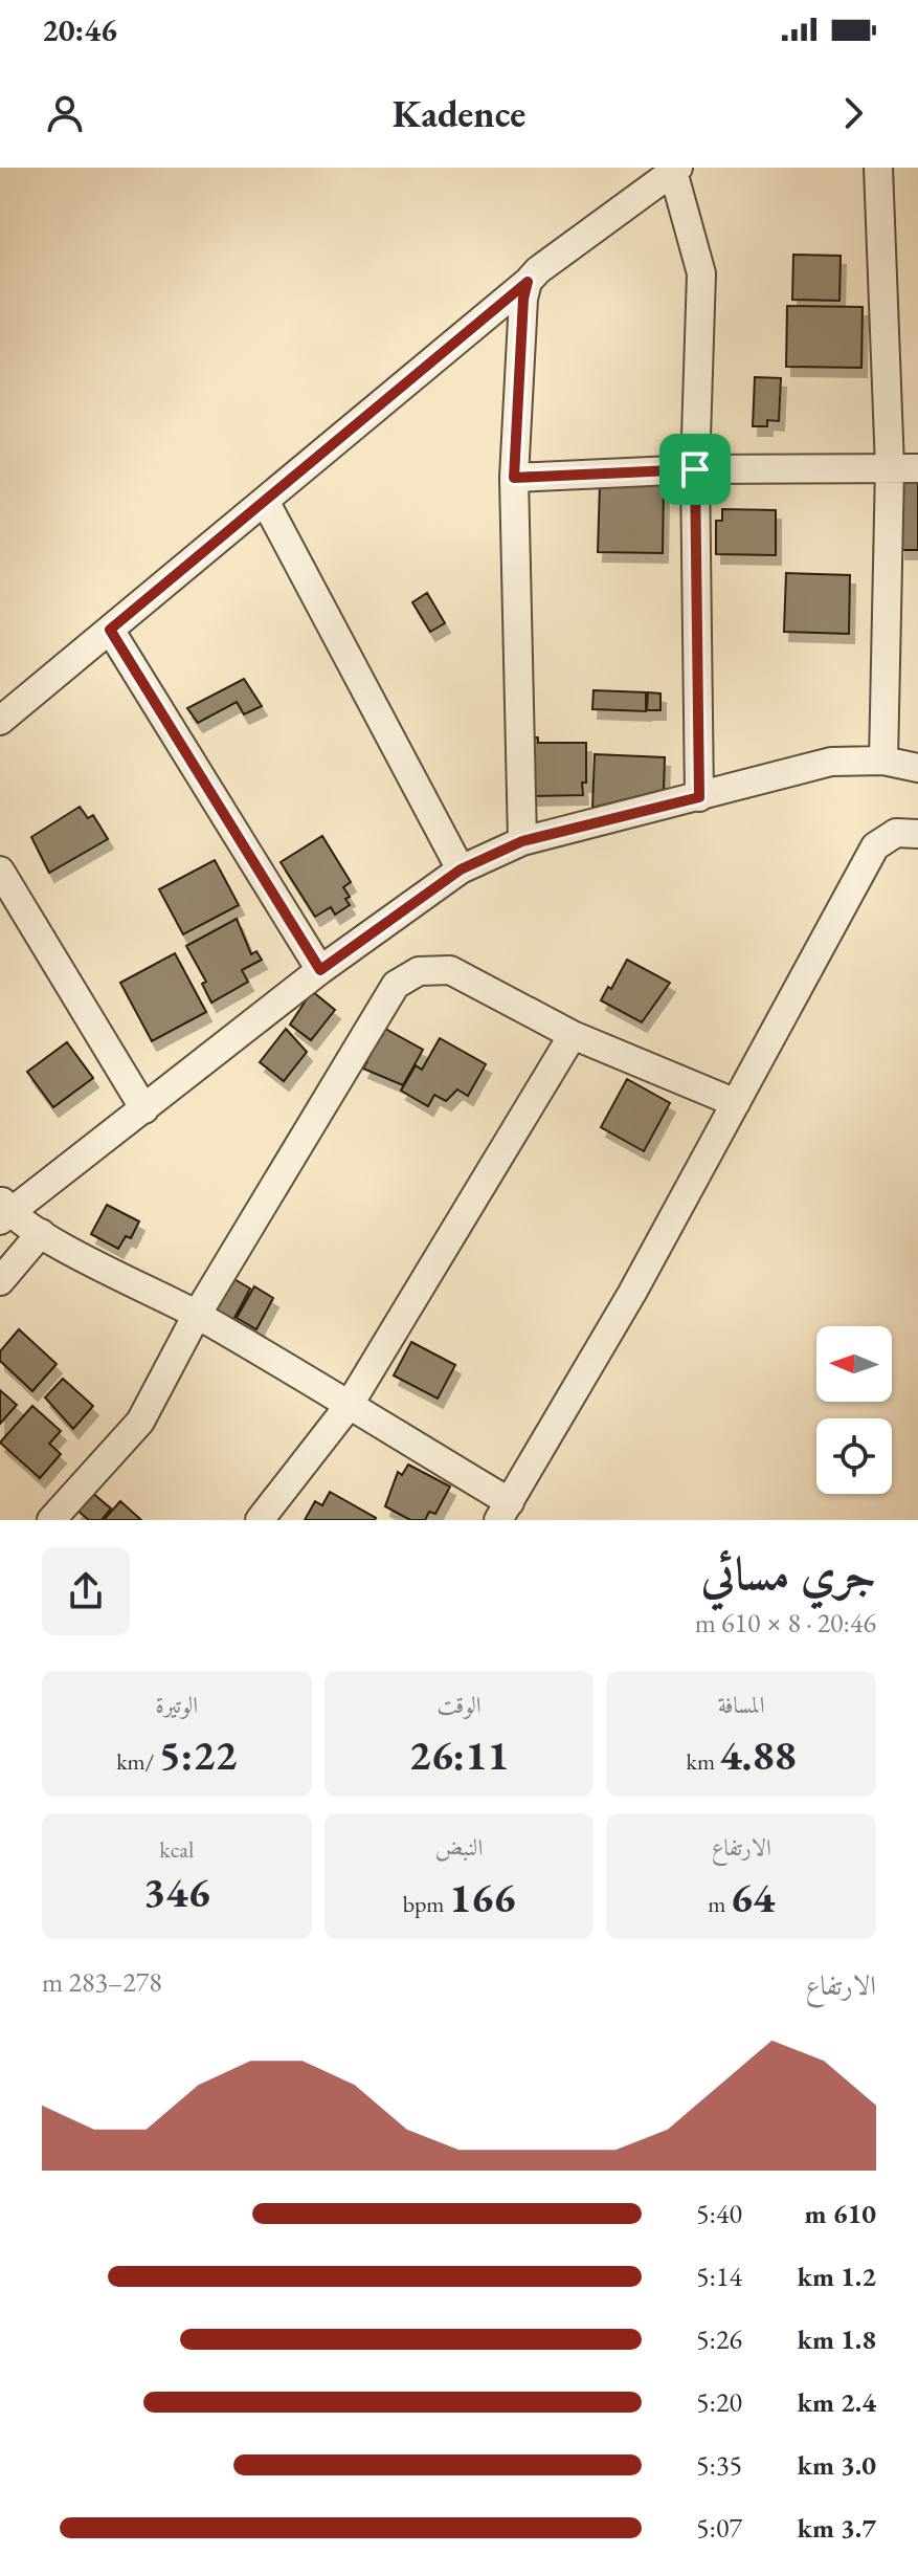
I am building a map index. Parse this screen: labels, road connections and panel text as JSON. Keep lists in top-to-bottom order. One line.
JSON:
{"north":"left","page":{"status":"20:46","header":"Kadence","heading":["جري مسائي","20:46 · 8 × 610 m"],"stats":[["المسافة","4.88 km"],["الوقت","26:11"],["الوتيرة","5:22 /km"],["الارتفاع","64 m"],["النبض","166 bpm"],["kcal","346"]],"chart":["الارتفاع","278–283 m"],"list":[{"name":"610 m","note":"5:40"},{"name":"1.2 km","note":"5:14"},{"name":"1.8 km","note":"5:26"},{"name":"2.4 km","note":"5:20"},{"name":"3.0 km","note":"5:35"},{"name":"3.7 km","note":"5:07"}]}}
